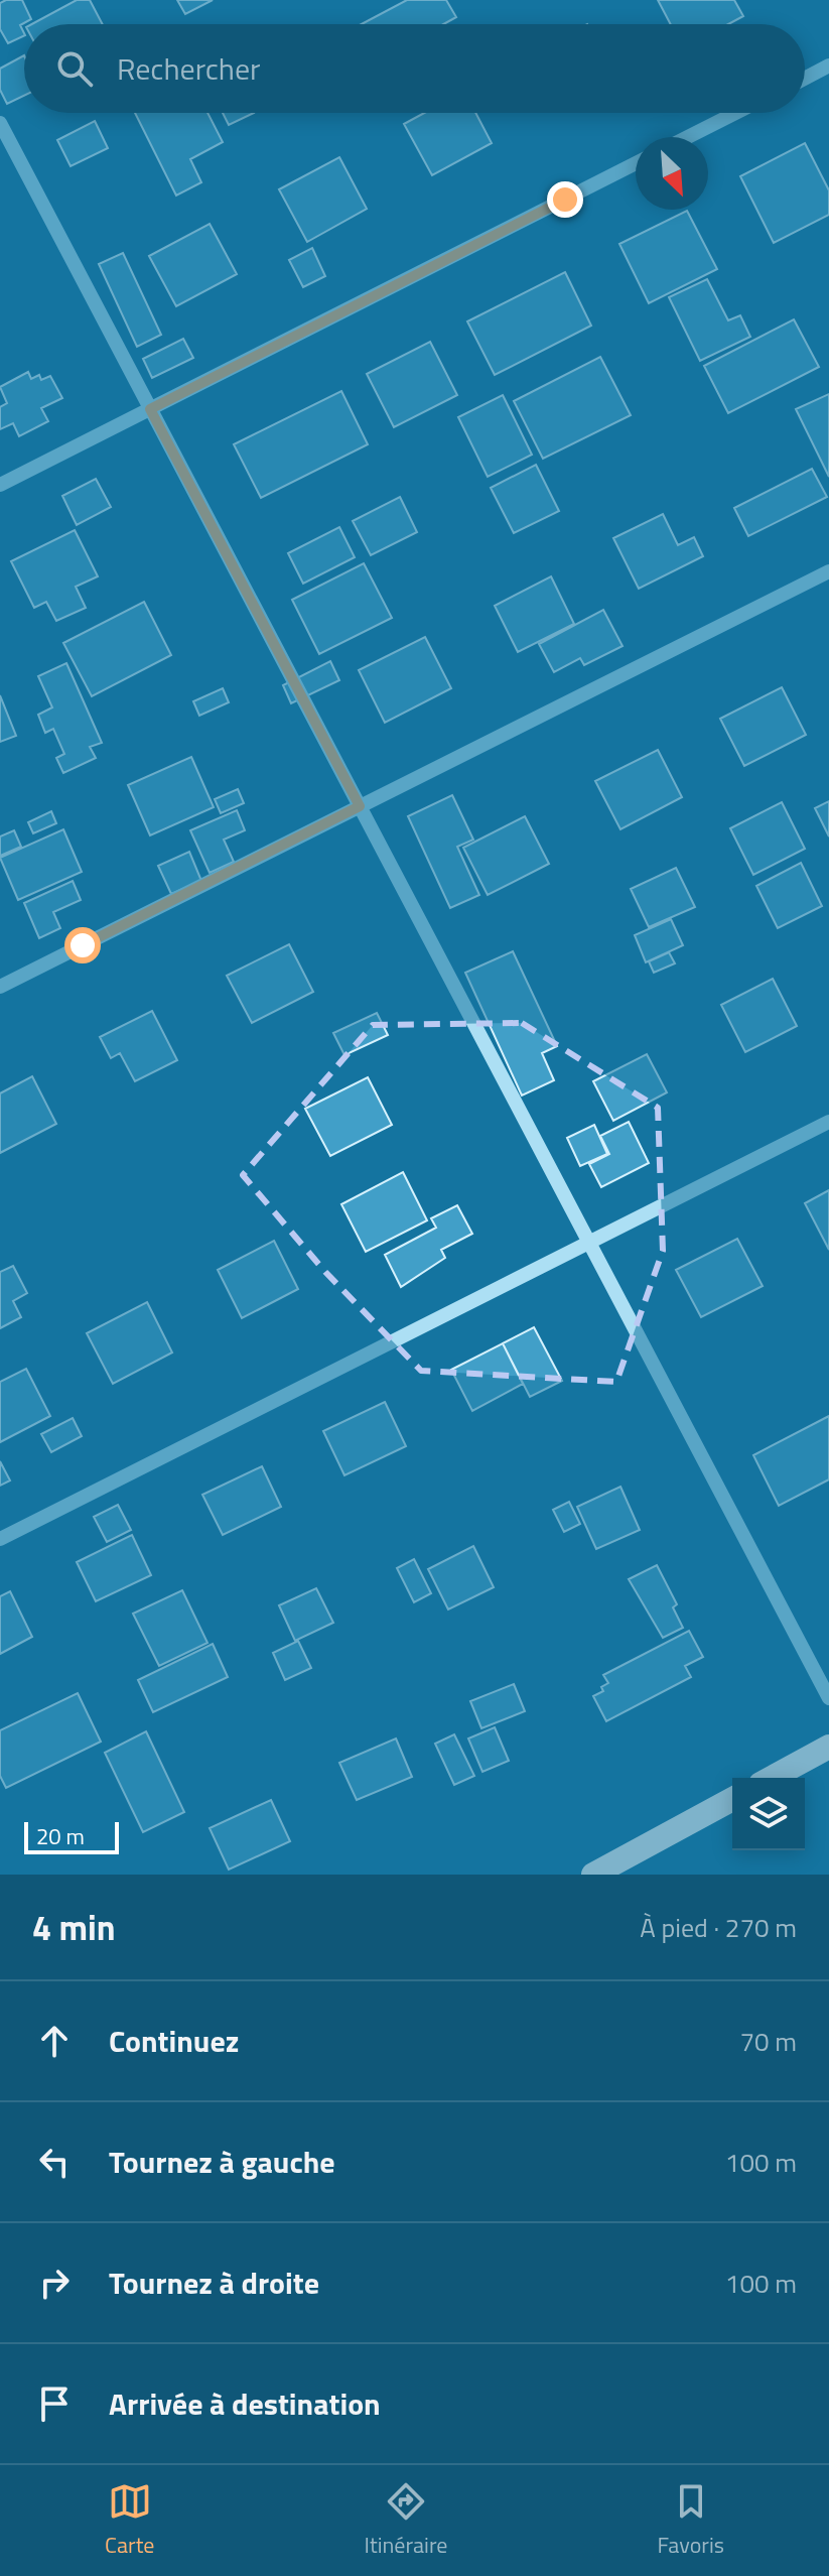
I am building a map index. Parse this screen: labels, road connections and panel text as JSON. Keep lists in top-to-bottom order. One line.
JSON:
{"scale_bar":"20 m","north":"bottom right","page":{"search":"Rechercher","scale":"20 m","heading":["4 min","À pied · 270 m"],"list":[["Continuez","70 m"],["Tournez à gauche","100 m"],["Tournez à droite","100 m"],"Arrivée à destination"],"nav":["Carte","Itinéraire","Favoris"]}}
